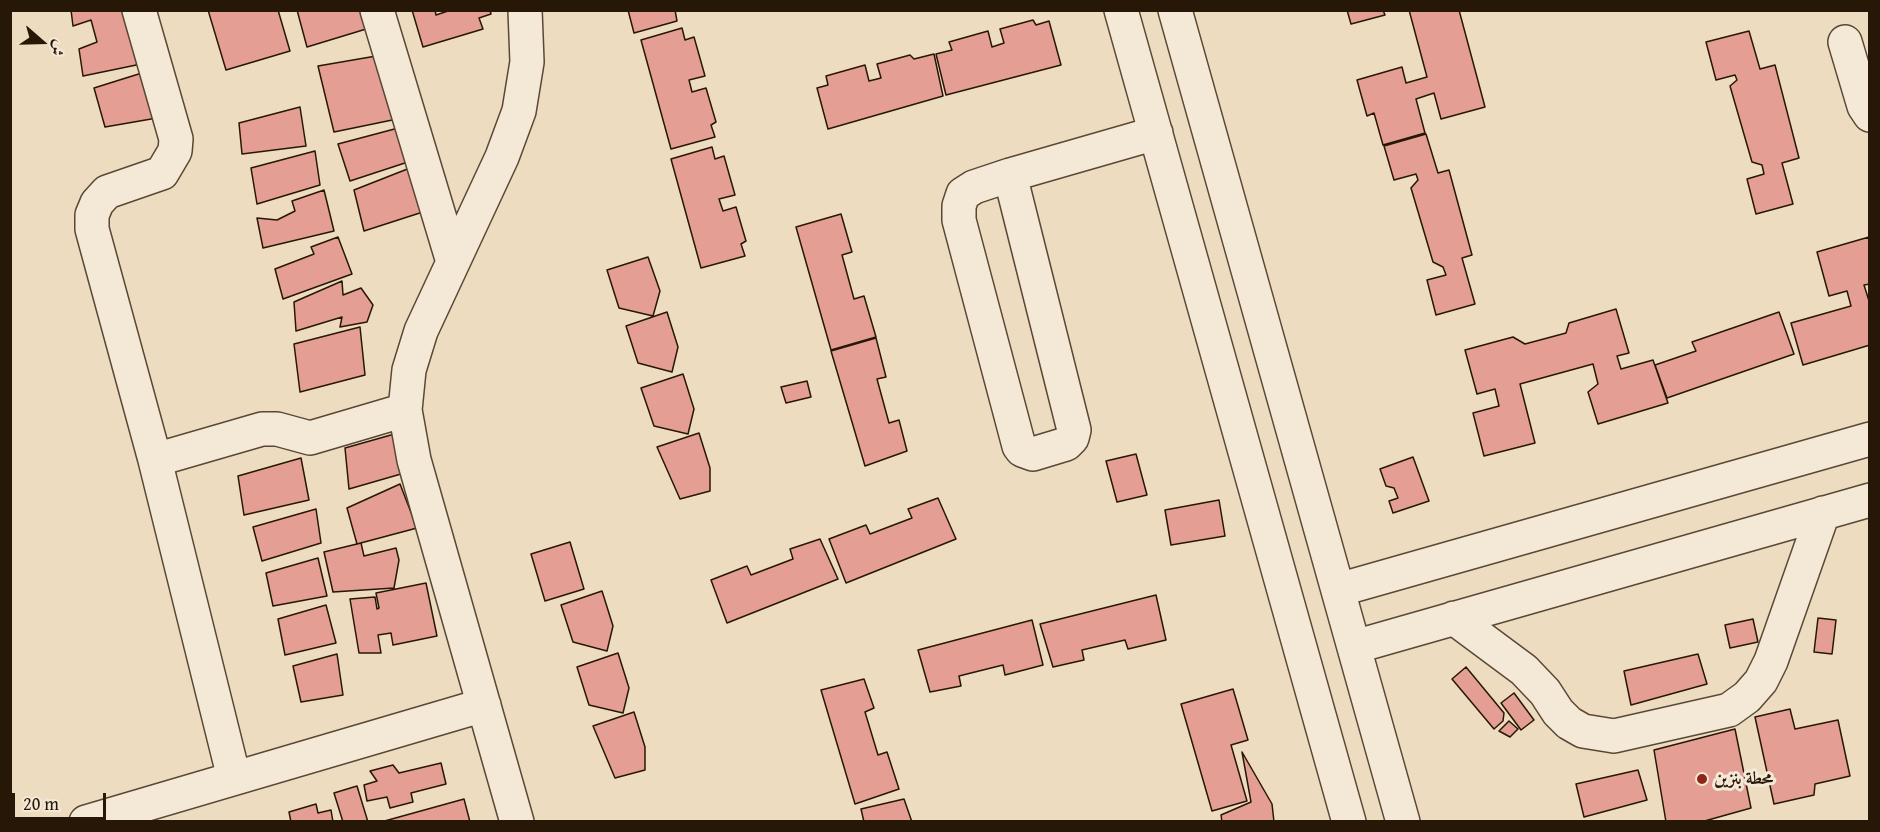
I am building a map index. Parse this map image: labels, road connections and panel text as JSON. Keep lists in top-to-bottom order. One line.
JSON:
{"places":["محطة بنزين"],"scale_bar":"20 m","north":"right"}
